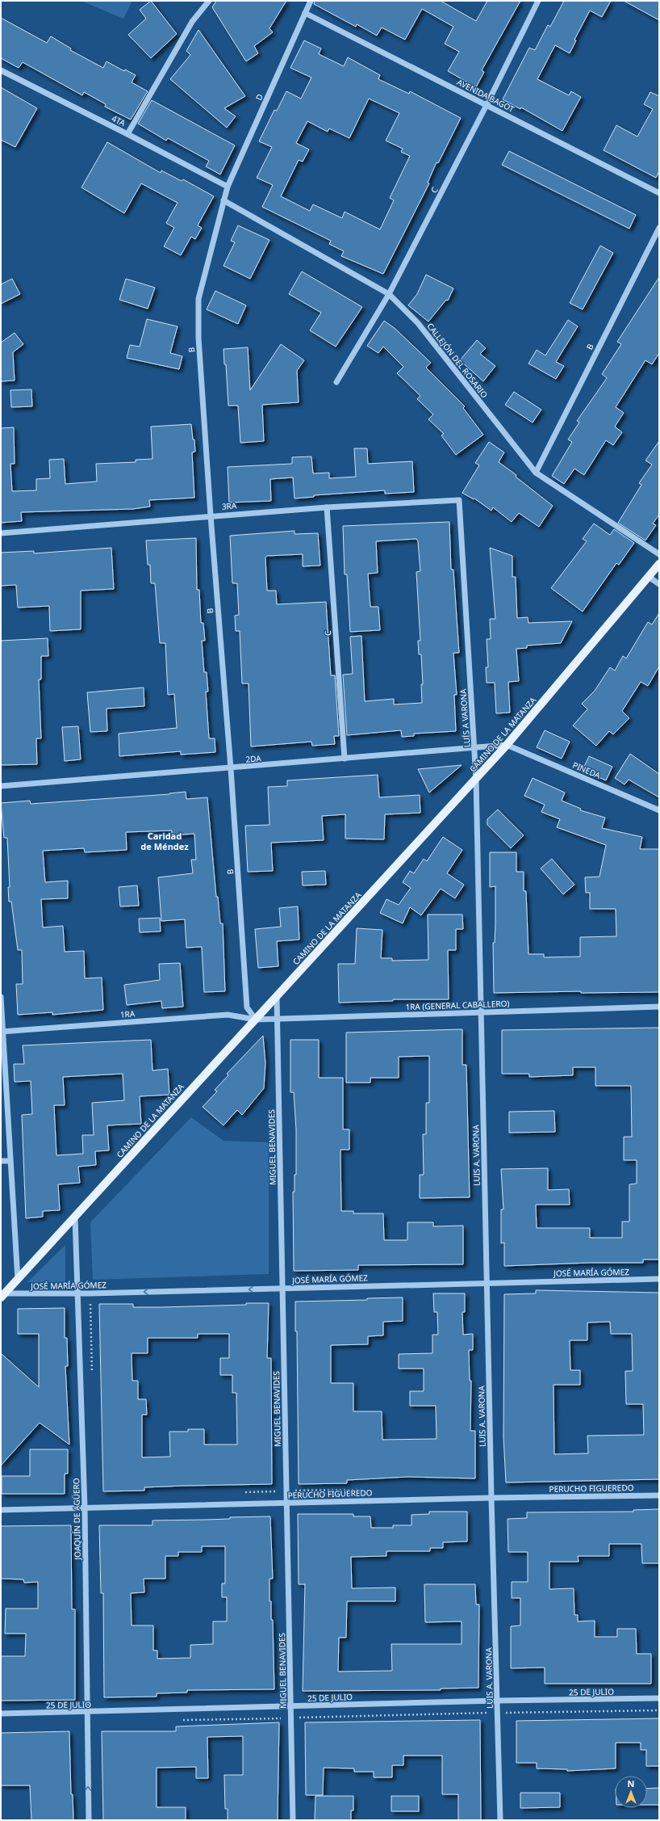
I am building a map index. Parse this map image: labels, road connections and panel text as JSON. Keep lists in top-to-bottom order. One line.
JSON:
{"streets":{"main road":["CAMINO DE LA MATANZA"],"street":["AVENIDA BAGOT","D","4TA","C","B","CALLEJÓN DEL ROSARIO","3RA","LUÍS A VARONA","2DA","PINEDA","1RA (GENERAL CABALLERO)","1RA","MIGUEL BENAVIDES","LUIS A. VARONA","JOSÉ MARÍA GÓMEZ","PERUCHO FIGUEREDO","JOAQUÍN DE AGÜERO","25 DE JULIO"]},"crossings":[["AVENIDA BAGOT","D"],["AVENIDA BAGOT","C"],["D","4TA"],["D","B"],["D","CALLEJÓN DEL ROSARIO"],["C","CALLEJÓN DEL ROSARIO"],["C","3RA"],["C","2DA"],["B","CALLEJÓN DEL ROSARIO"],["B","3RA"],["B","CAMINO DE LA MATANZA"],["B","2DA"],["B","1RA (GENERAL CABALLERO)"],["B","1RA"],["3RA","LUÍS A VARONA"],["LUÍS A VARONA","CAMINO DE LA MATANZA"],["LUÍS A VARONA","2DA"],["LUÍS A VARONA","1RA (GENERAL CABALLERO)"],["LUÍS A VARONA","LUIS A. VARONA"],["CAMINO DE LA MATANZA","2DA"],["CAMINO DE LA MATANZA","PINEDA"],["CAMINO DE LA MATANZA","1RA (GENERAL CABALLERO)"],["CAMINO DE LA MATANZA","1RA"],["CAMINO DE LA MATANZA","MIGUEL BENAVIDES"],["CAMINO DE LA MATANZA","JOSÉ MARÍA GÓMEZ"],["CAMINO DE LA MATANZA","JOAQUÍN DE AGÜERO"],["2DA","PINEDA"],["1RA (GENERAL CABALLERO)","1RA"],["1RA (GENERAL CABALLERO)","MIGUEL BENAVIDES"],["1RA (GENERAL CABALLERO)","LUIS A. VARONA"],["MIGUEL BENAVIDES","JOSÉ MARÍA GÓMEZ"],["MIGUEL BENAVIDES","PERUCHO FIGUEREDO"],["MIGUEL BENAVIDES","25 DE JULIO"],["LUIS A. VARONA","JOSÉ MARÍA GÓMEZ"],["LUIS A. VARONA","PERUCHO FIGUEREDO"],["LUIS A. VARONA","25 DE JULIO"],["JOSÉ MARÍA GÓMEZ","JOAQUÍN DE AGÜERO"],["PERUCHO FIGUEREDO","JOAQUÍN DE AGÜERO"],["JOAQUÍN DE AGÜERO","25 DE JULIO"]],"districts":["Caridad de Méndez"],"north":"top"}
